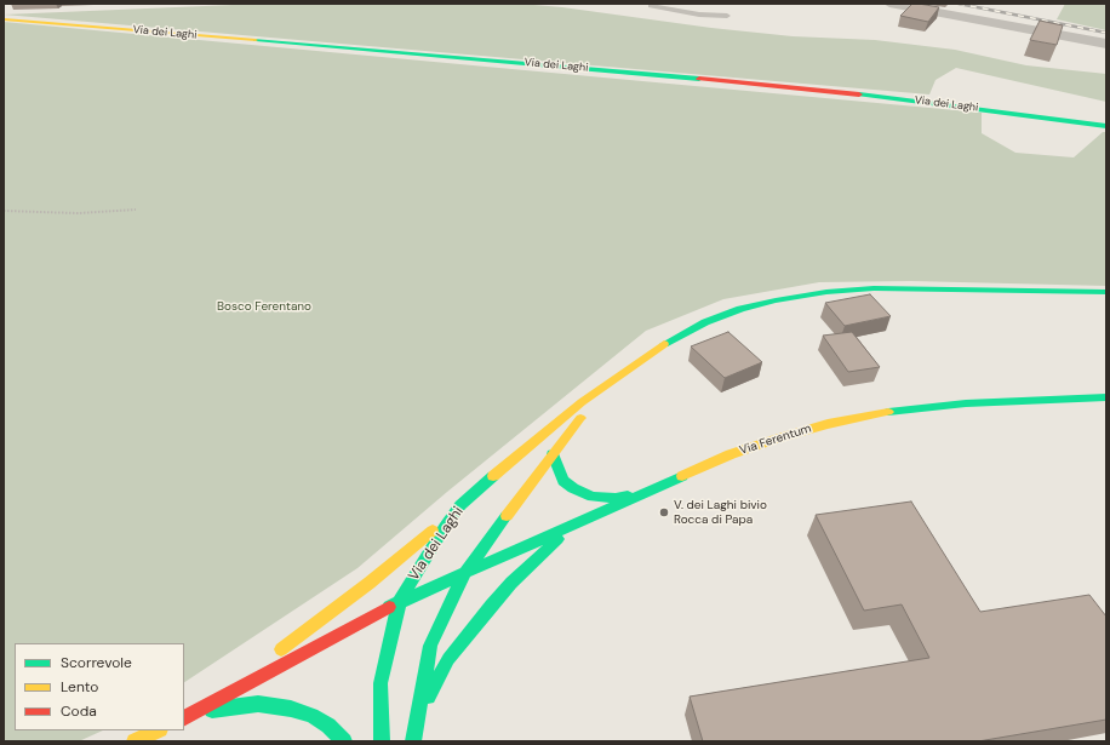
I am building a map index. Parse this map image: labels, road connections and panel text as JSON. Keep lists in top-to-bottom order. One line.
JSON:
{"streets":{"main road":["Via dei Laghi","Via Ferentum"]},"crossings":[["Via dei Laghi","Via Ferentum"]],"parks":["Bosco Ferentano"],"places":["V. dei Laghi bivio Rocca di Papa"],"legend":["Scorrevole","Lento","Coda"]}
